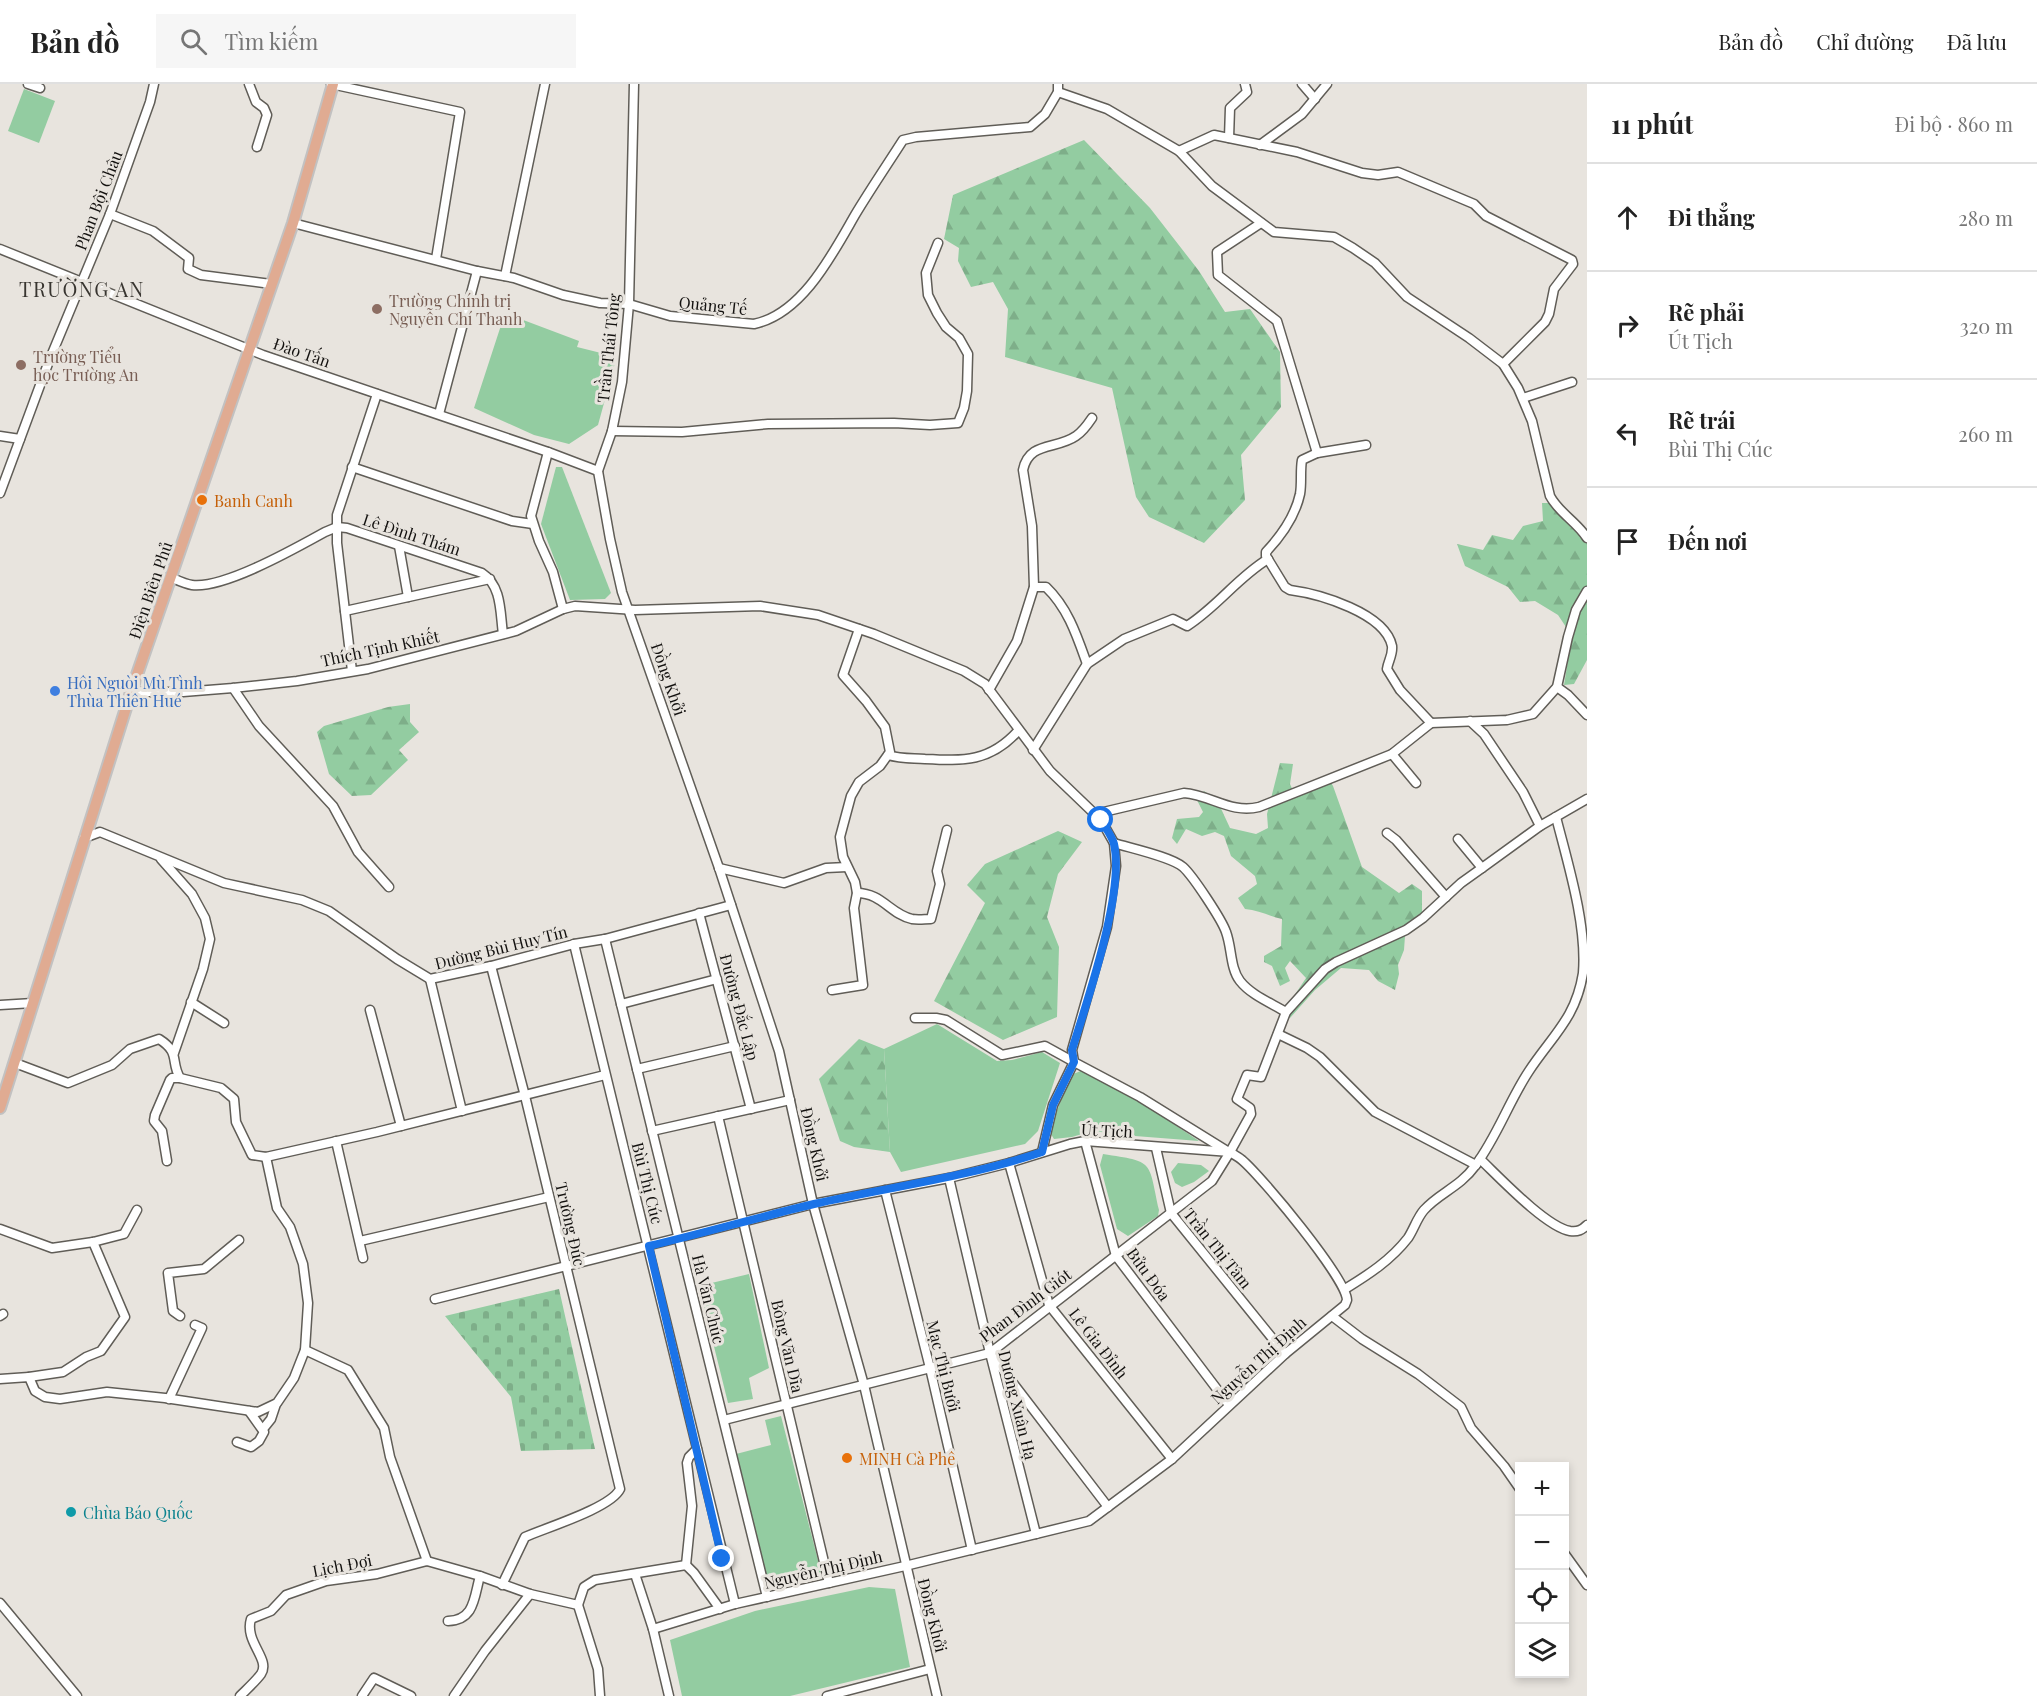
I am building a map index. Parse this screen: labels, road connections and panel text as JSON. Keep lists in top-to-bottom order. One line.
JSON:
{"streets":{"main road":["Điện Biên Phủ"],"street":["Phan Bội Châu","Quảng Tế","Trần Thái Tông","Đào Tấn","Lê Đình Thám","Thích Tịnh Khiết","Đồng Khởi","Đường Bùi Huy Tín","Đường Đắc Lập","Út Tịch","Bùi Thị Cúc","Trường Đúc","Trần Thị Tâm","Bửu Đóa","Hà Văn Chúc","Phan Đình Giót","Lê Gia Đỉnh","Bông Văn Dĩa","Nguyễn Thị Định","Mạc Thị Bưởi","Dương Xuân Hạ","Lịch Đợi"]},"crossings":[["Phan Bội Châu","Đào Tấn"],["Quảng Tế","Trần Thái Tông"],["Quảng Tế","Điện Biên Phủ"],["Trần Thái Tông","Đào Tấn"],["Trần Thái Tông","Thích Tịnh Khiết"],["Trần Thái Tông","Đồng Khởi"],["Đào Tấn","Điện Biên Phủ"],["Lê Đình Thám","Điện Biên Phủ"],["Điện Biên Phủ","Thích Tịnh Khiết"],["Điện Biên Phủ","Đường Bùi Huy Tín"],["Thích Tịnh Khiết","Đồng Khởi"],["Đồng Khởi","Đường Bùi Huy Tín"],["Đồng Khởi","Út Tịch"],["Đồng Khởi","Phan Đình Giót"],["Đồng Khởi","Nguyễn Thị Định"],["Đường Bùi Huy Tín","Đường Đắc Lập"],["Đường Bùi Huy Tín","Bùi Thị Cúc"],["Đường Bùi Huy Tín","Trường Đúc"],["Đường Bùi Huy Tín","Hà Văn Chúc"],["Út Tịch","Bùi Thị Cúc"],["Út Tịch","Trường Đúc"],["Út Tịch","Trần Thị Tâm"],["Út Tịch","Bửu Đóa"],["Út Tịch","Hà Văn Chúc"],["Út Tịch","Phan Đình Giót"],["Út Tịch","Lê Gia Đỉnh"],["Út Tịch","Bông Văn Dĩa"],["Út Tịch","Mạc Thị Bưởi"],["Út Tịch","Dương Xuân Hạ"],["Bùi Thị Cúc","Nguyễn Thị Định"],["Trần Thị Tâm","Phan Đình Giót"],["Trần Thị Tâm","Nguyễn Thị Định"],["Bửu Đóa","Phan Đình Giót"],["Bửu Đóa","Nguyễn Thị Định"],["Hà Văn Chúc","Phan Đình Giót"],["Hà Văn Chúc","Nguyễn Thị Định"],["Phan Đình Giót","Lê Gia Đỉnh"],["Phan Đình Giót","Bông Văn Dĩa"],["Phan Đình Giót","Mạc Thị Bưởi"],["Phan Đình Giót","Dương Xuân Hạ"],["Lê Gia Đỉnh","Nguyễn Thị Định"],["Bông Văn Dĩa","Nguyễn Thị Định"],["Nguyễn Thị Định","Mạc Thị Bưởi"],["Nguyễn Thị Định","Dương Xuân Hạ"]],"districts":["TRƯỜNG AN"],"places":["Trường Chính trị Nguyễn Chí Thanh","Trường Tiểu học Trường An","Banh Canh","Hôi Nguòi Mù Tình Thùa Thiên Hué","MINH Cà Phê","Chùa Báo Quốc"],"page":{"header":"Bản đồ","search":"Tìm kiếm","nav":["Bản đồ","Chỉ đường","Đã lưu"],"heading":["11 phút","Đi bộ · 860 m"],"list":[["Đi thẳng","280 m"],["Rẽ phải","Út Tịch","320 m"],["Rẽ trái","Bùi Thị Cúc","260 m"],"Đến nơi"],"map_buttons":["+","−"]}}
